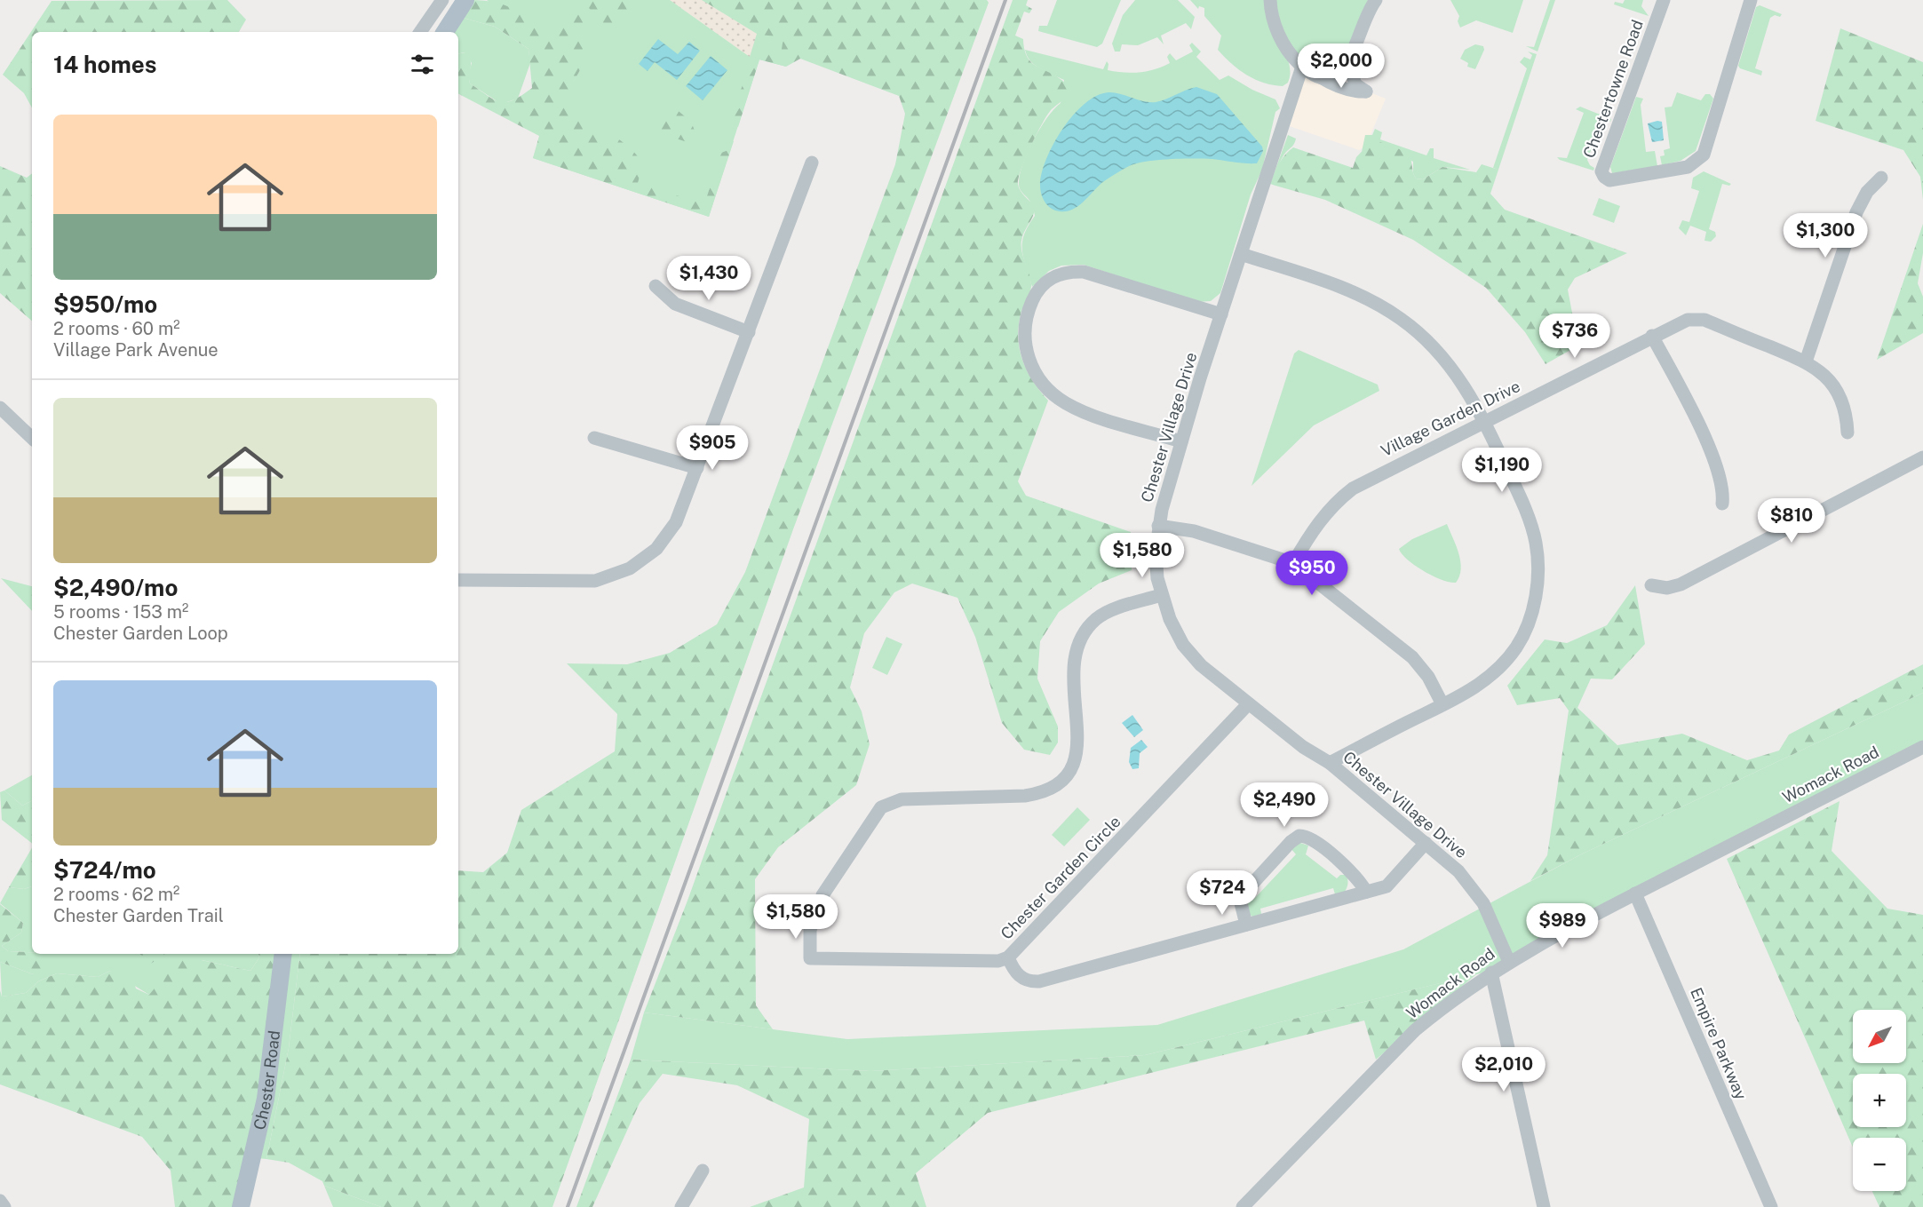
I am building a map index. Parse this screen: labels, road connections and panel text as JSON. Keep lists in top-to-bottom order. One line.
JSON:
{"streets":{"main road":["Chester Road"],"street":["Chestertowne Road","Village Garden Drive","Chester Village Drive","Womack Road","Chester Garden Circle","Empire Parkway"]},"crossings":[["Chester Village Drive","Womack Road"],["Chester Village Drive","Chester Garden Circle"],["Womack Road","Empire Parkway"]],"north":"bottom left","page":{"heading":"14 homes","price":["$2,000","$1,300","$1,430","$736","$905","$1,190","$810","$1,580","$950","$2,490","$724","$1,580","$989","$2,010"],"list":[{"name":"$950/mo","note":"2 rooms · 60 m² · Village Park Avenue"},{"name":"$2,490/mo","note":"5 rooms · 153 m² · Chester Garden Loop"},{"name":"$724/mo","note":"2 rooms · 62 m² · Chester Garden Trail"}],"map_buttons":["+","−"]}}
